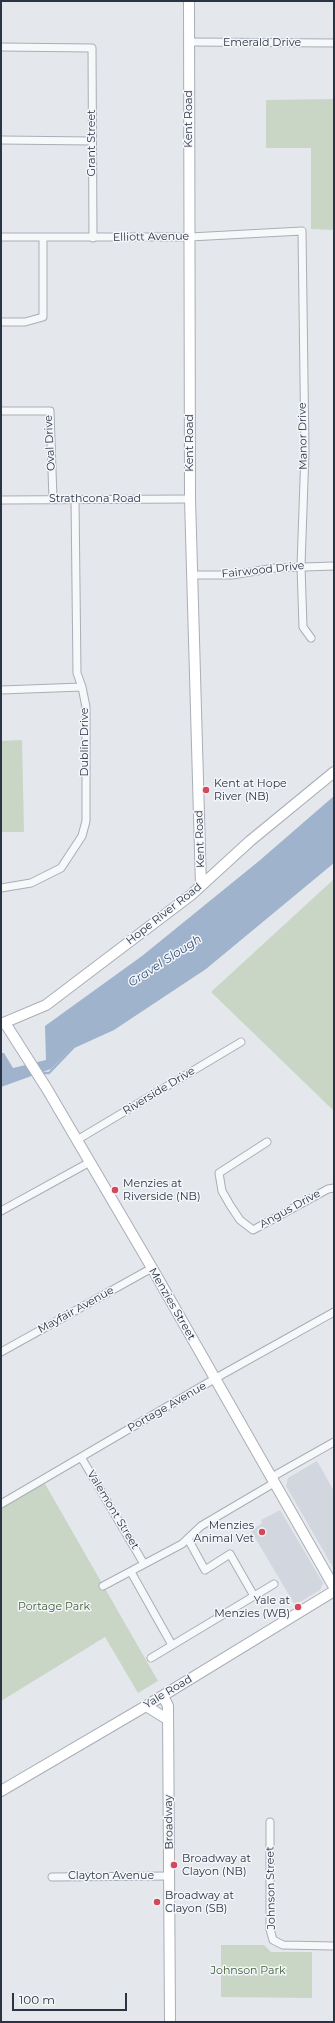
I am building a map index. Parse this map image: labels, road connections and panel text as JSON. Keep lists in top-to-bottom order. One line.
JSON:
{"streets":{"street":["Emerald Drive","Kent Road","Grant Street","Elliott Avenue","Manor Drive","Oval Drive","Strathcona Road","Fairwood Drive","Dublin Drive","Hope River Road","Riverside Drive","Angus Drive","Menzies Street","Mayfair Avenue","Portage Avenue","Valemont Street","Yale Road","Broadway","Clayton Avenue","Johnson Street"]},"crossings":[["Emerald Drive","Kent Road"],["Kent Road","Elliott Avenue"],["Kent Road","Strathcona Road"],["Kent Road","Fairwood Drive"],["Kent Road","Hope River Road"],["Grant Street","Elliott Avenue"],["Elliott Avenue","Manor Drive"],["Manor Drive","Fairwood Drive"],["Oval Drive","Strathcona Road"],["Strathcona Road","Dublin Drive"],["Hope River Road","Menzies Street"],["Riverside Drive","Menzies Street"],["Menzies Street","Mayfair Avenue"],["Menzies Street","Portage Avenue"],["Portage Avenue","Valemont Street"],["Yale Road","Broadway"],["Broadway","Clayton Avenue"]],"water":["Gravel Slough"],"parks":["Portage Park","Johnson Park"],"places":["Kent at Hope River (NB)","Menzies at Riverside (NB)","Menzies Animal Vet","Yale at Menzies (WB)","Broadway at Clayon (NB)","Broadway at Clayon (SB)"],"scale_bar":"100 m"}
